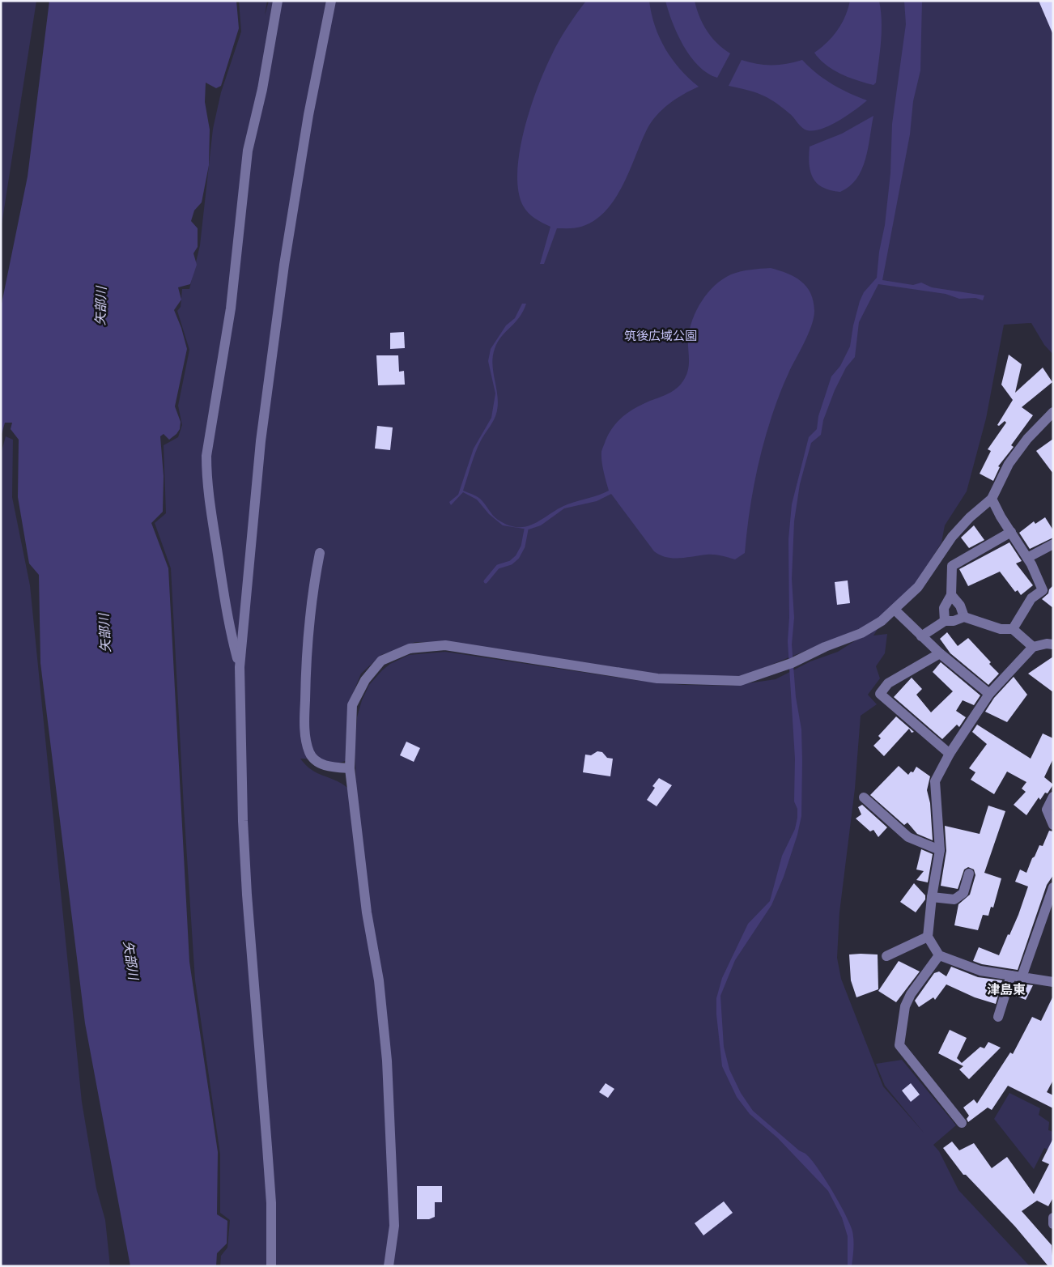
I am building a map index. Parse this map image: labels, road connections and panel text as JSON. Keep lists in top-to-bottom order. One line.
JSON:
{"districts":["津島東"],"water":["矢部川"],"parks":["筑後広域公園"]}
